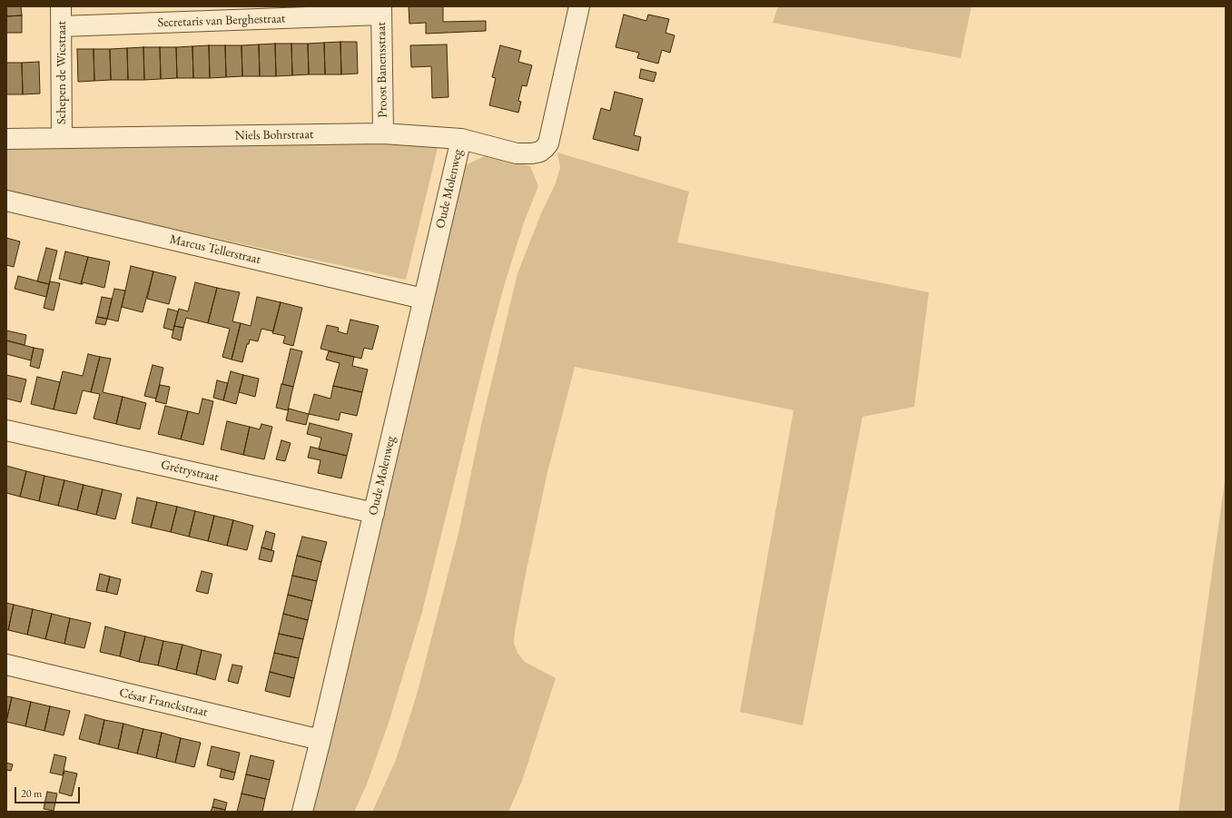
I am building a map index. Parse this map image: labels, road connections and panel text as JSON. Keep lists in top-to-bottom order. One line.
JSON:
{"streets":{"street":["Secretaris van Berghestraat","Proost Banensstraat","Schepen de Wicstraat","Niels Bohrstraat","Oude Molenweg","Marcus Tellerstraat","Grétrystraat","César Franckstraat"]},"crossings":[["Secretaris van Berghestraat","Proost Banensstraat"],["Secretaris van Berghestraat","Schepen de Wicstraat"],["Proost Banensstraat","Niels Bohrstraat"],["Schepen de Wicstraat","Niels Bohrstraat"],["Niels Bohrstraat","Oude Molenweg"],["Oude Molenweg","Marcus Tellerstraat"],["Oude Molenweg","Grétrystraat"],["Oude Molenweg","César Franckstraat"]],"scale_bar":"20 m"}
